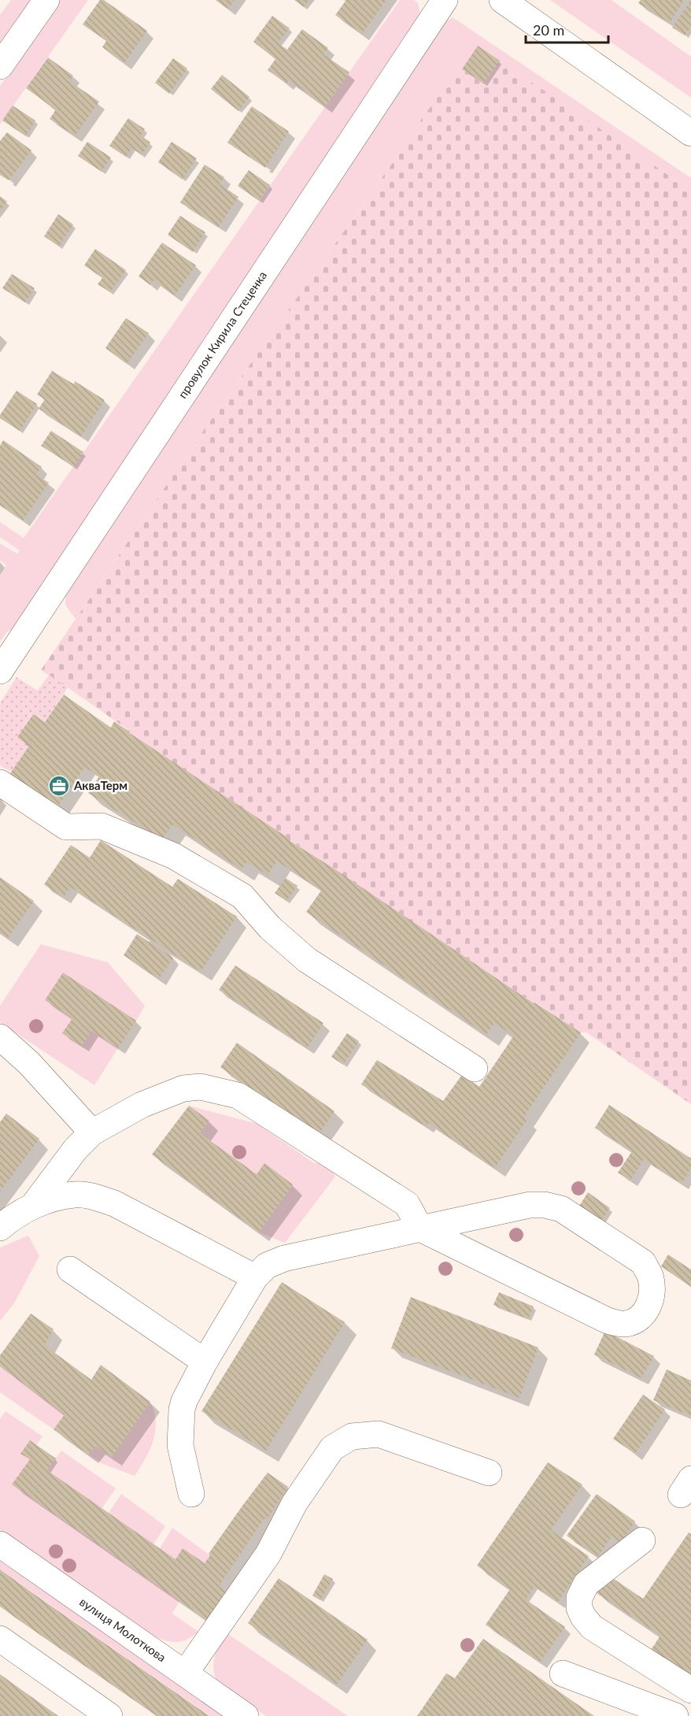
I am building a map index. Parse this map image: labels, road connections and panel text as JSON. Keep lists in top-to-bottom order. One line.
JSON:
{"streets":{"street":["провулок Кирила Стеценка","вулиця Молоткова"]},"places":{"office":["АкваТерм"]},"scale_bar":"20 m"}
